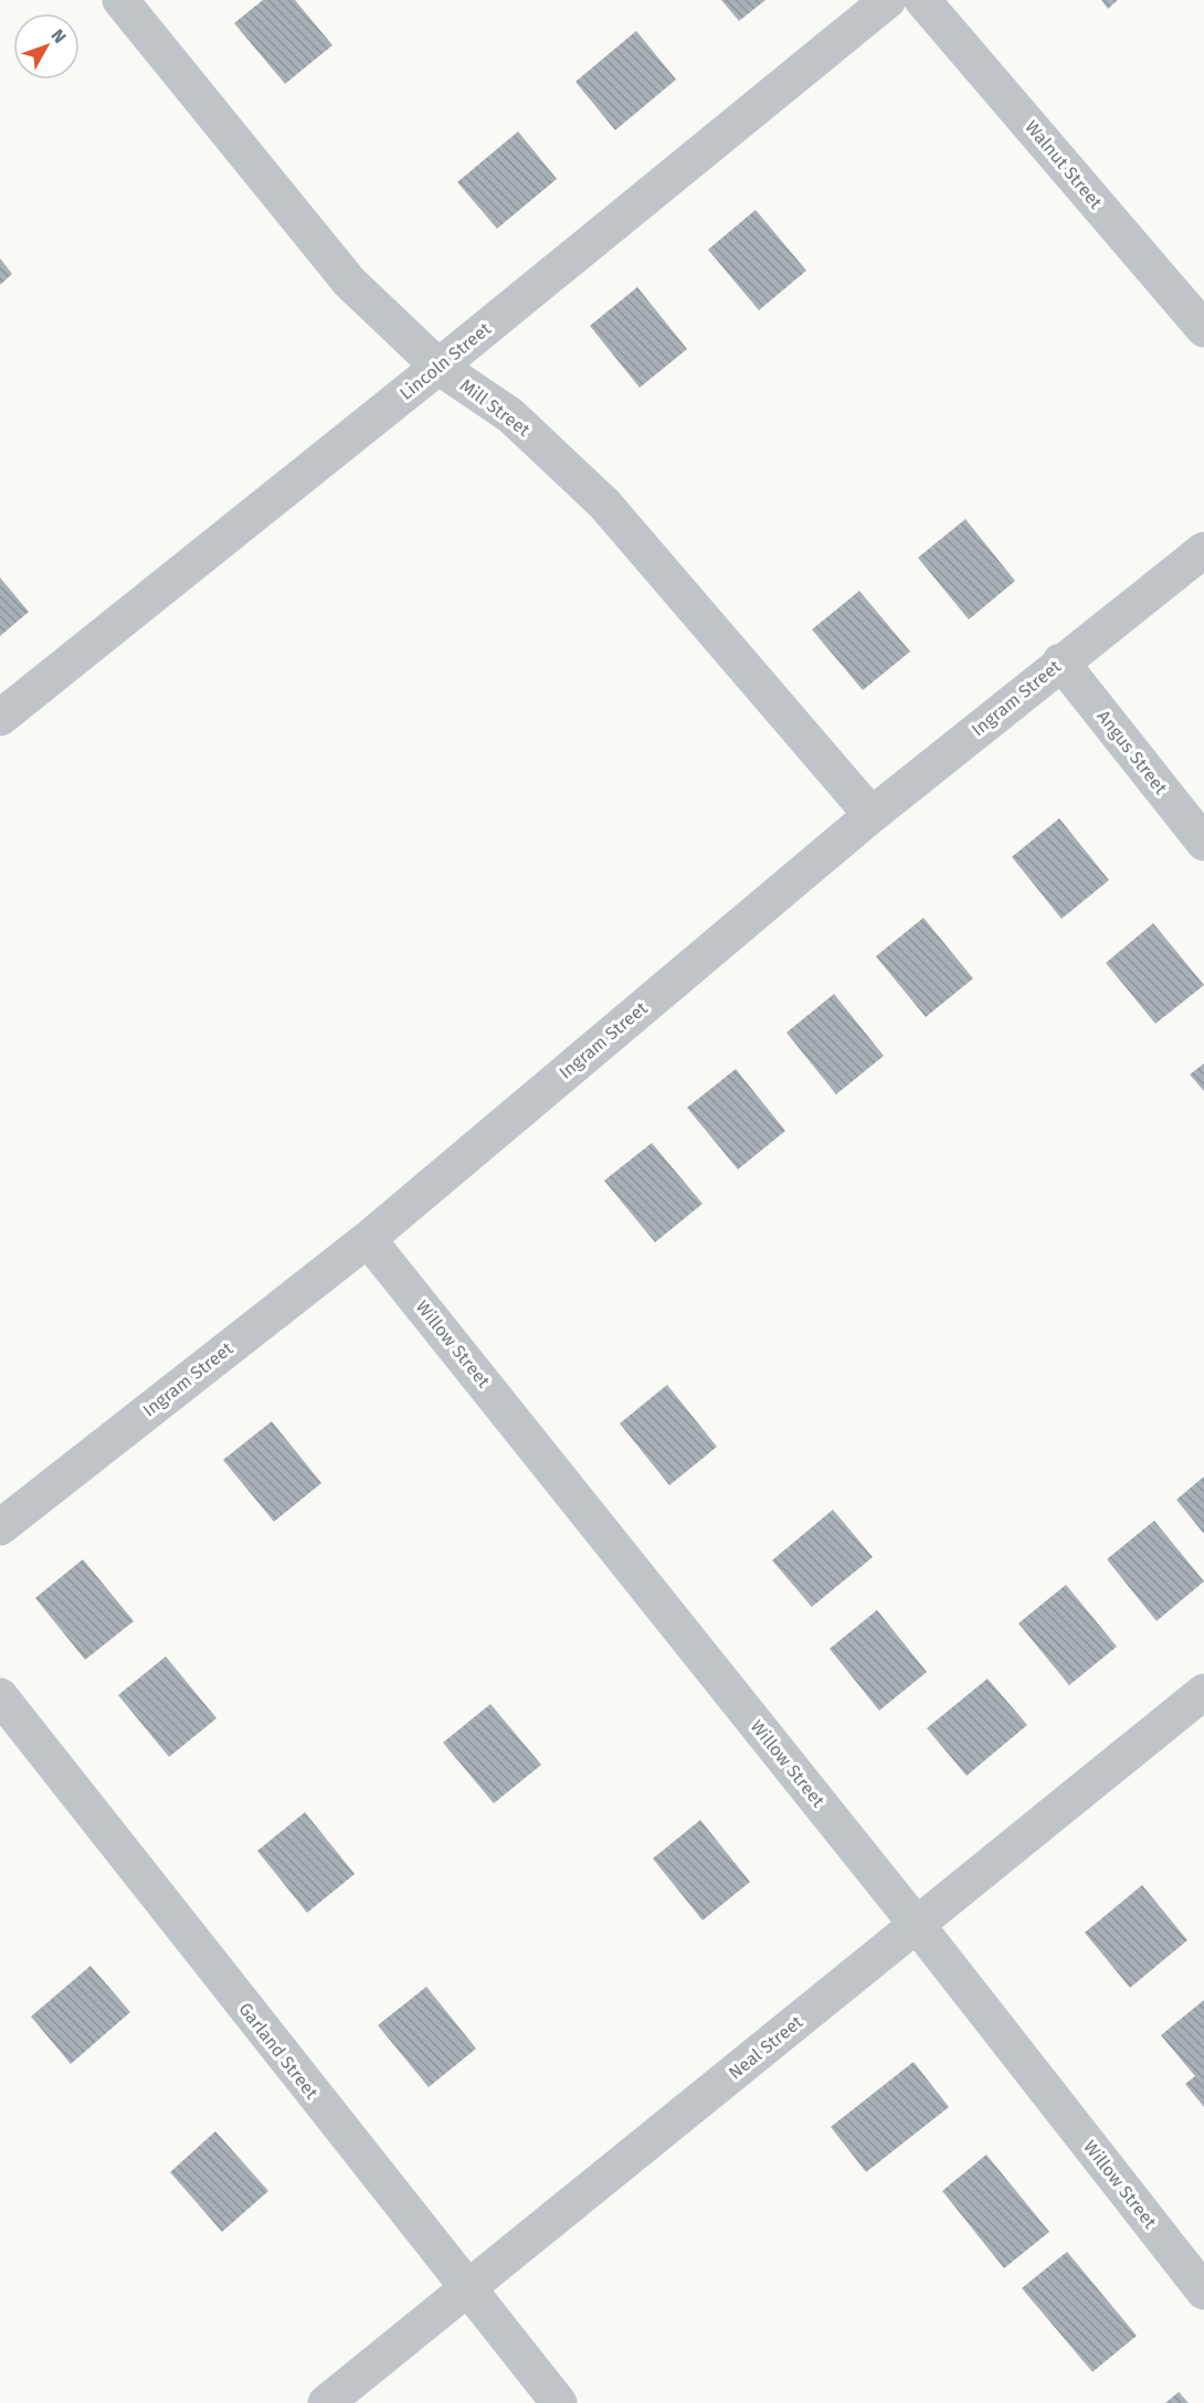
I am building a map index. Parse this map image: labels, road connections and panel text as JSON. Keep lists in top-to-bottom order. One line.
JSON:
{"streets":{"street":["Walnut Street","Lincoln Street","Mill Street","Ingram Street","Angus Street","Willow Street","Neal Street","Garland Street"]},"crossings":[["Lincoln Street","Mill Street"],["Mill Street","Ingram Street"],["Ingram Street","Angus Street"],["Ingram Street","Willow Street"],["Willow Street","Neal Street"],["Neal Street","Garland Street"]],"north":"top right"}
